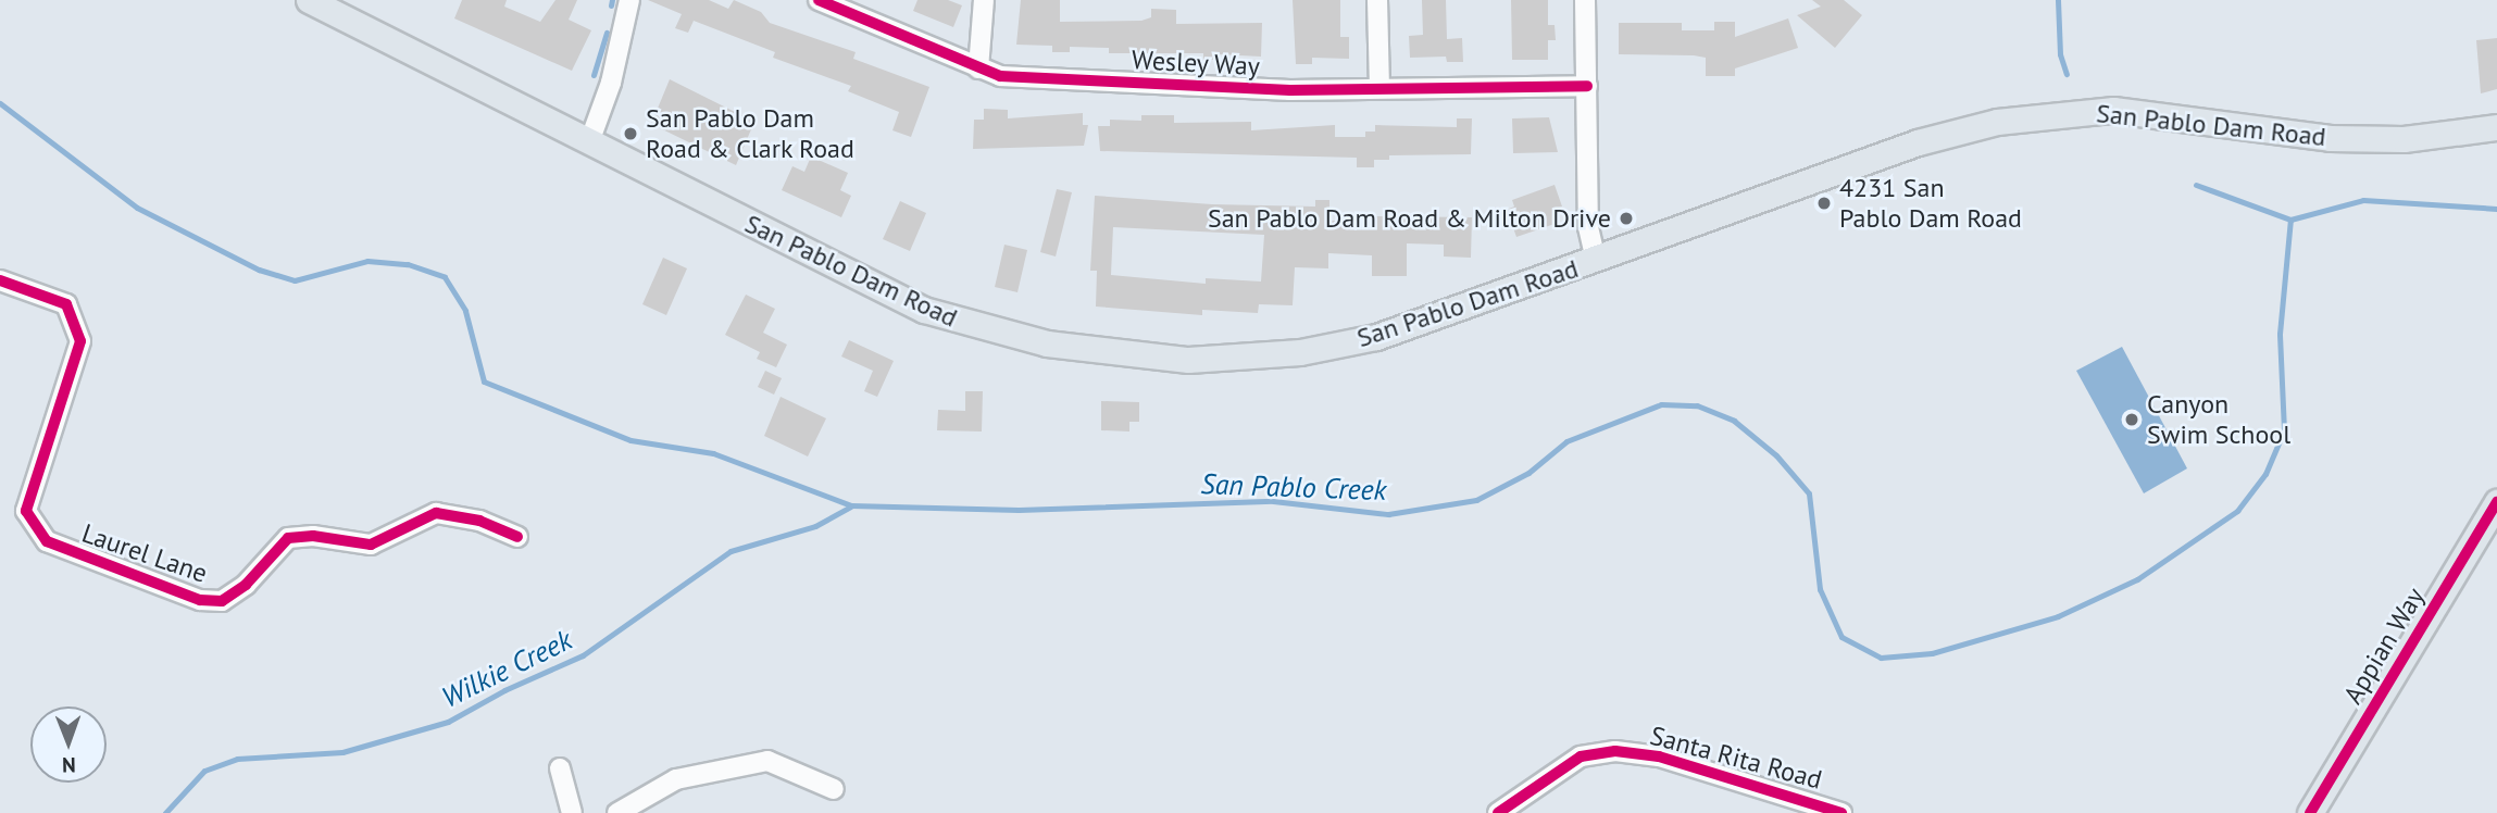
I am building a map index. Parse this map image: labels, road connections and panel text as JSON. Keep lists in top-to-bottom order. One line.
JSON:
{"streets":{"main road":["San Pablo Dam Road","Appian Way"],"street":["Wesley Way","Laurel Lane","Santa Rita Road"]},"water":["San Pablo Creek","Wilkie Creek"],"places":["San Pablo Dam Road & Clark Road","4231 San Pablo Dam Road","San Pablo Dam Road & Milton Drive","Canyon Swim School"],"north":"bottom"}
